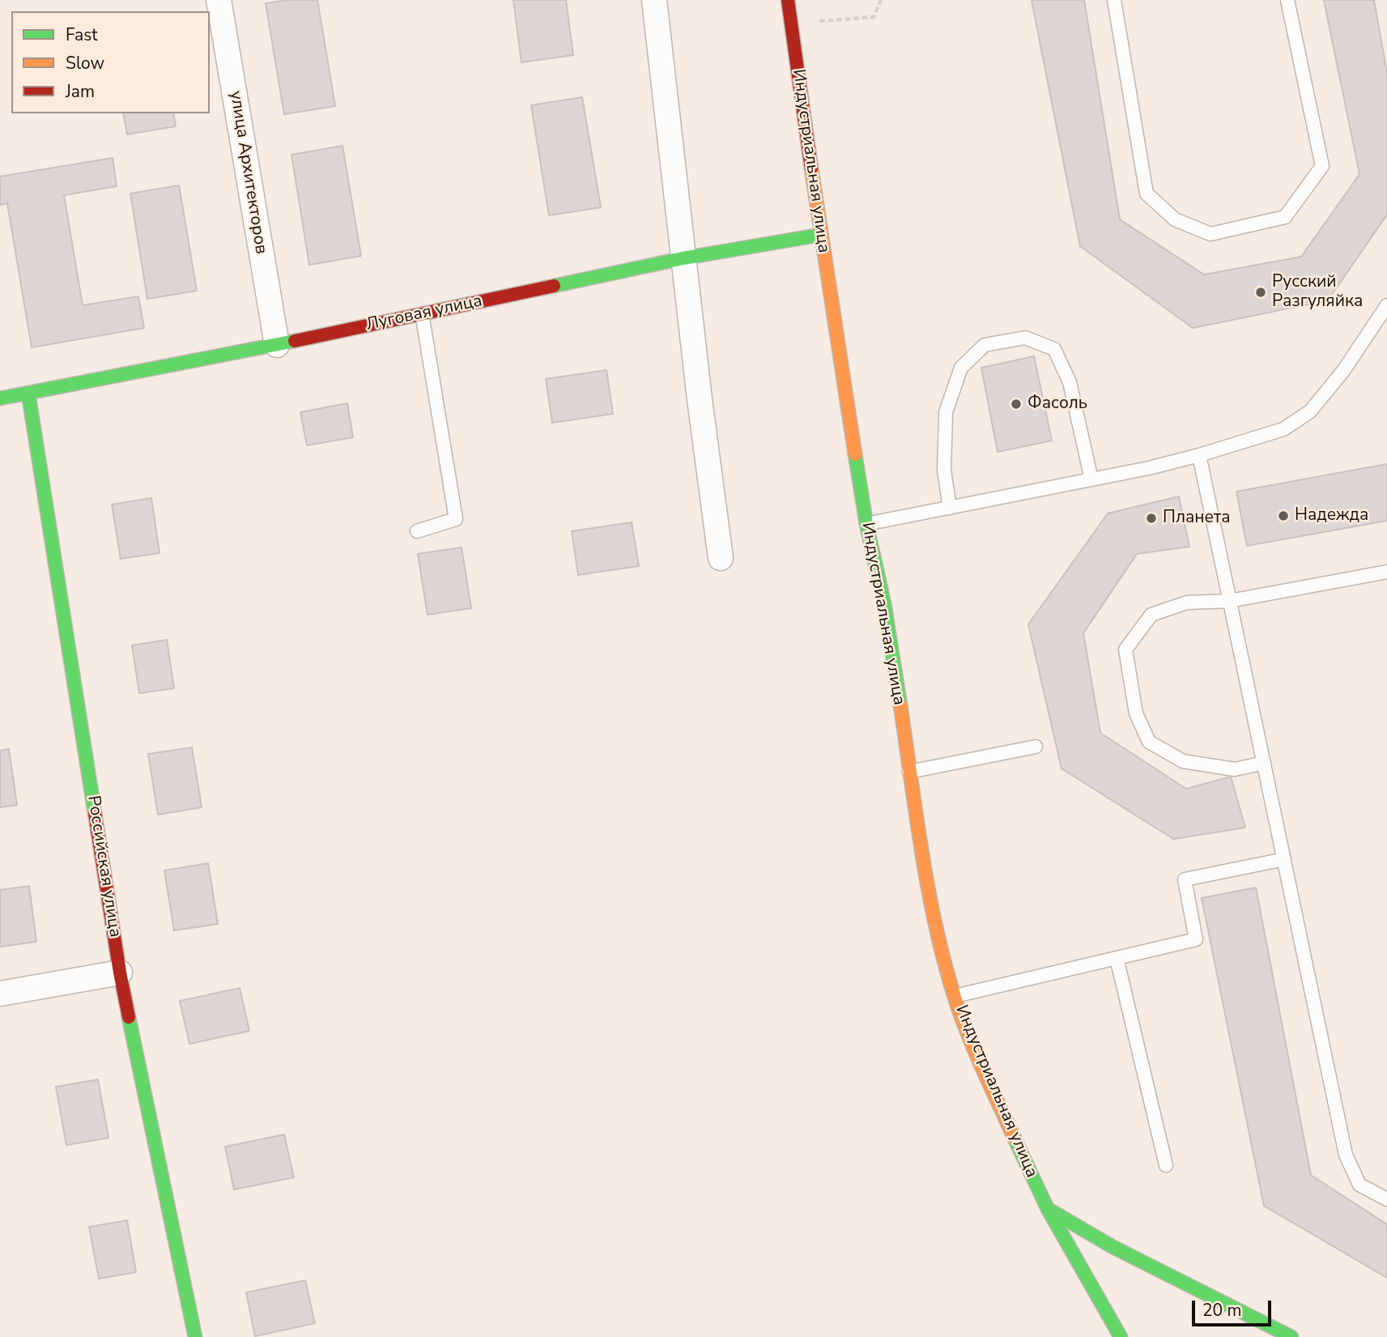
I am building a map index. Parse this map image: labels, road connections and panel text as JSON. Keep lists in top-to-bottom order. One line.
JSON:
{"streets":{"street":["Индустриальная улица","улица Архитекторов","Луговая улица","Российская улица"]},"crossings":[["Индустриальная улица","Луговая улица"],["улица Архитекторов","Луговая улица"],["Луговая улица","Российская улица"]],"places":["Русский Разгуляйка","Фасоль","Надежда","Планета"],"legend":["Fast","Slow","Jam"],"scale_bar":"20 m"}
